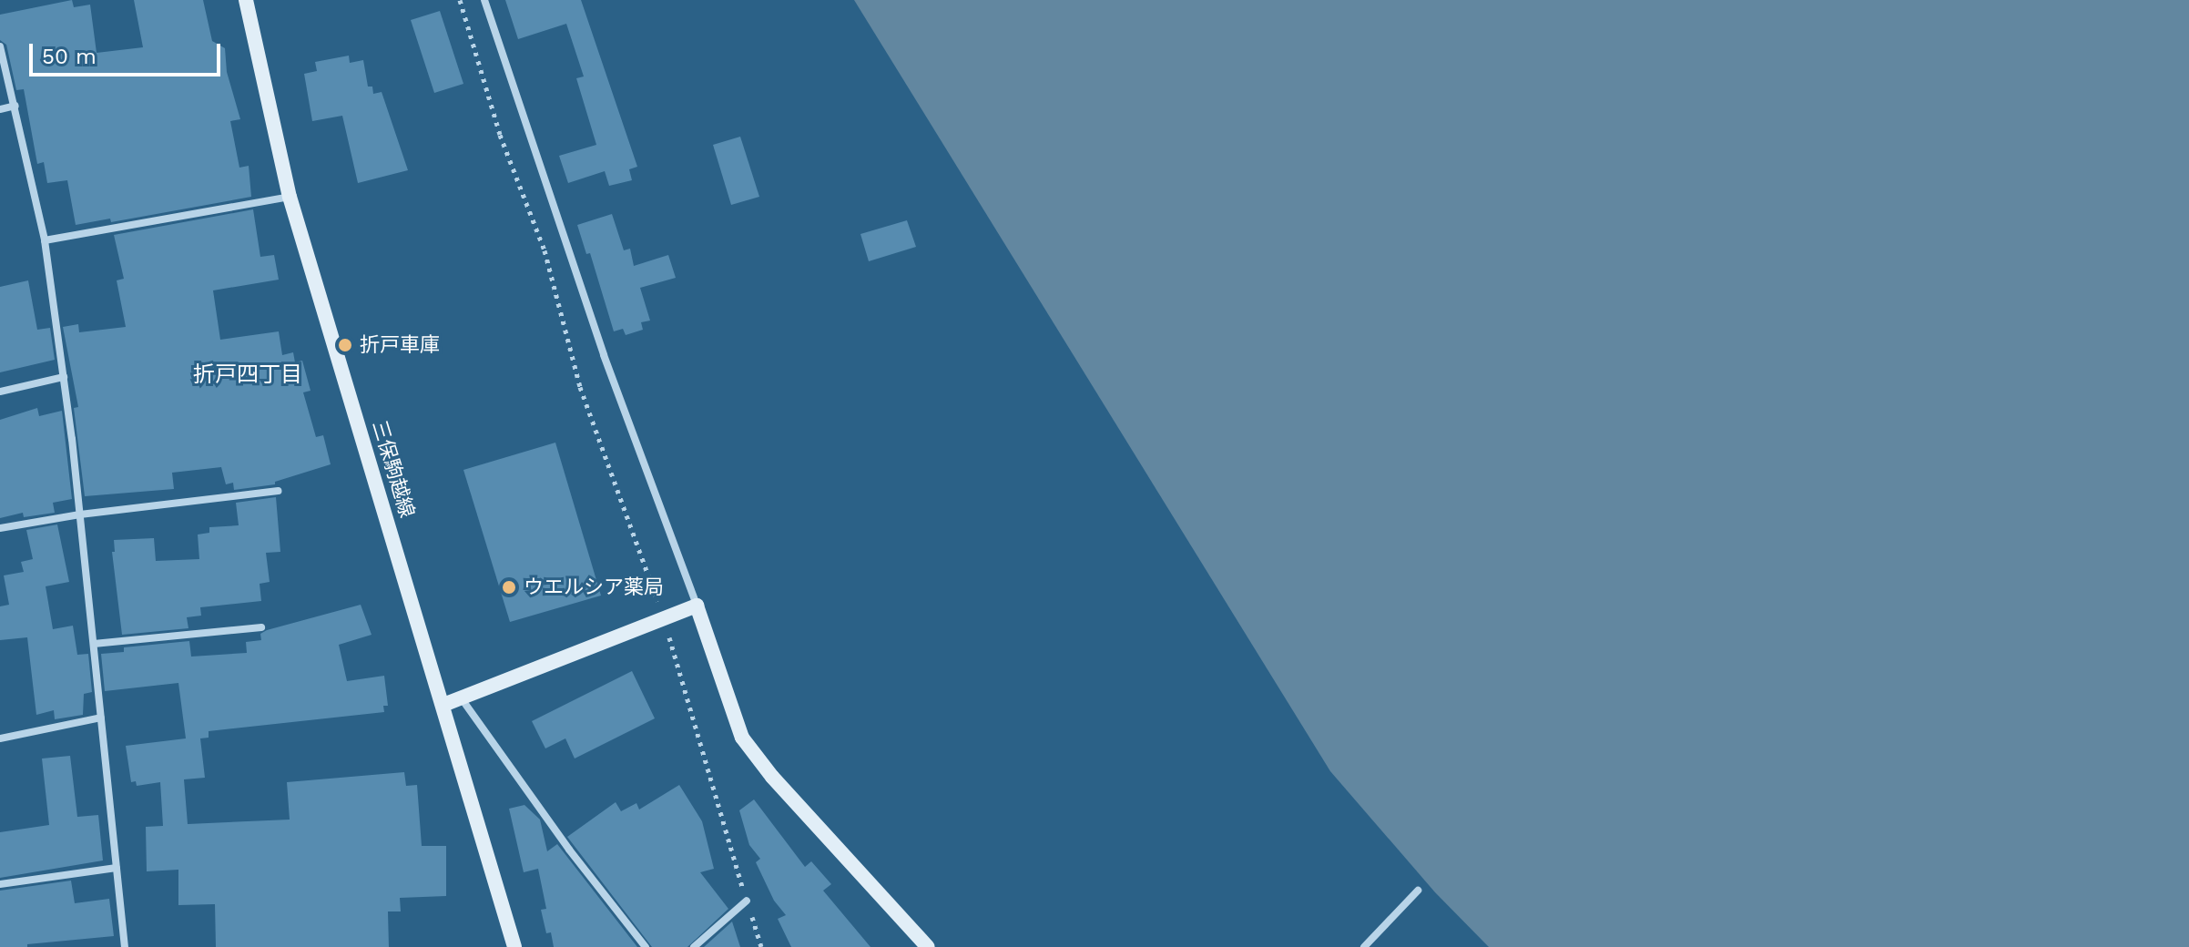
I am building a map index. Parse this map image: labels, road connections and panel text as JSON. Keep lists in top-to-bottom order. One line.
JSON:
{"streets":{"main road":["三保駒越線"]},"districts":["折戸四丁目"],"places":["折戸車庫","ウエルシア薬局"],"scale_bar":"50 m"}
